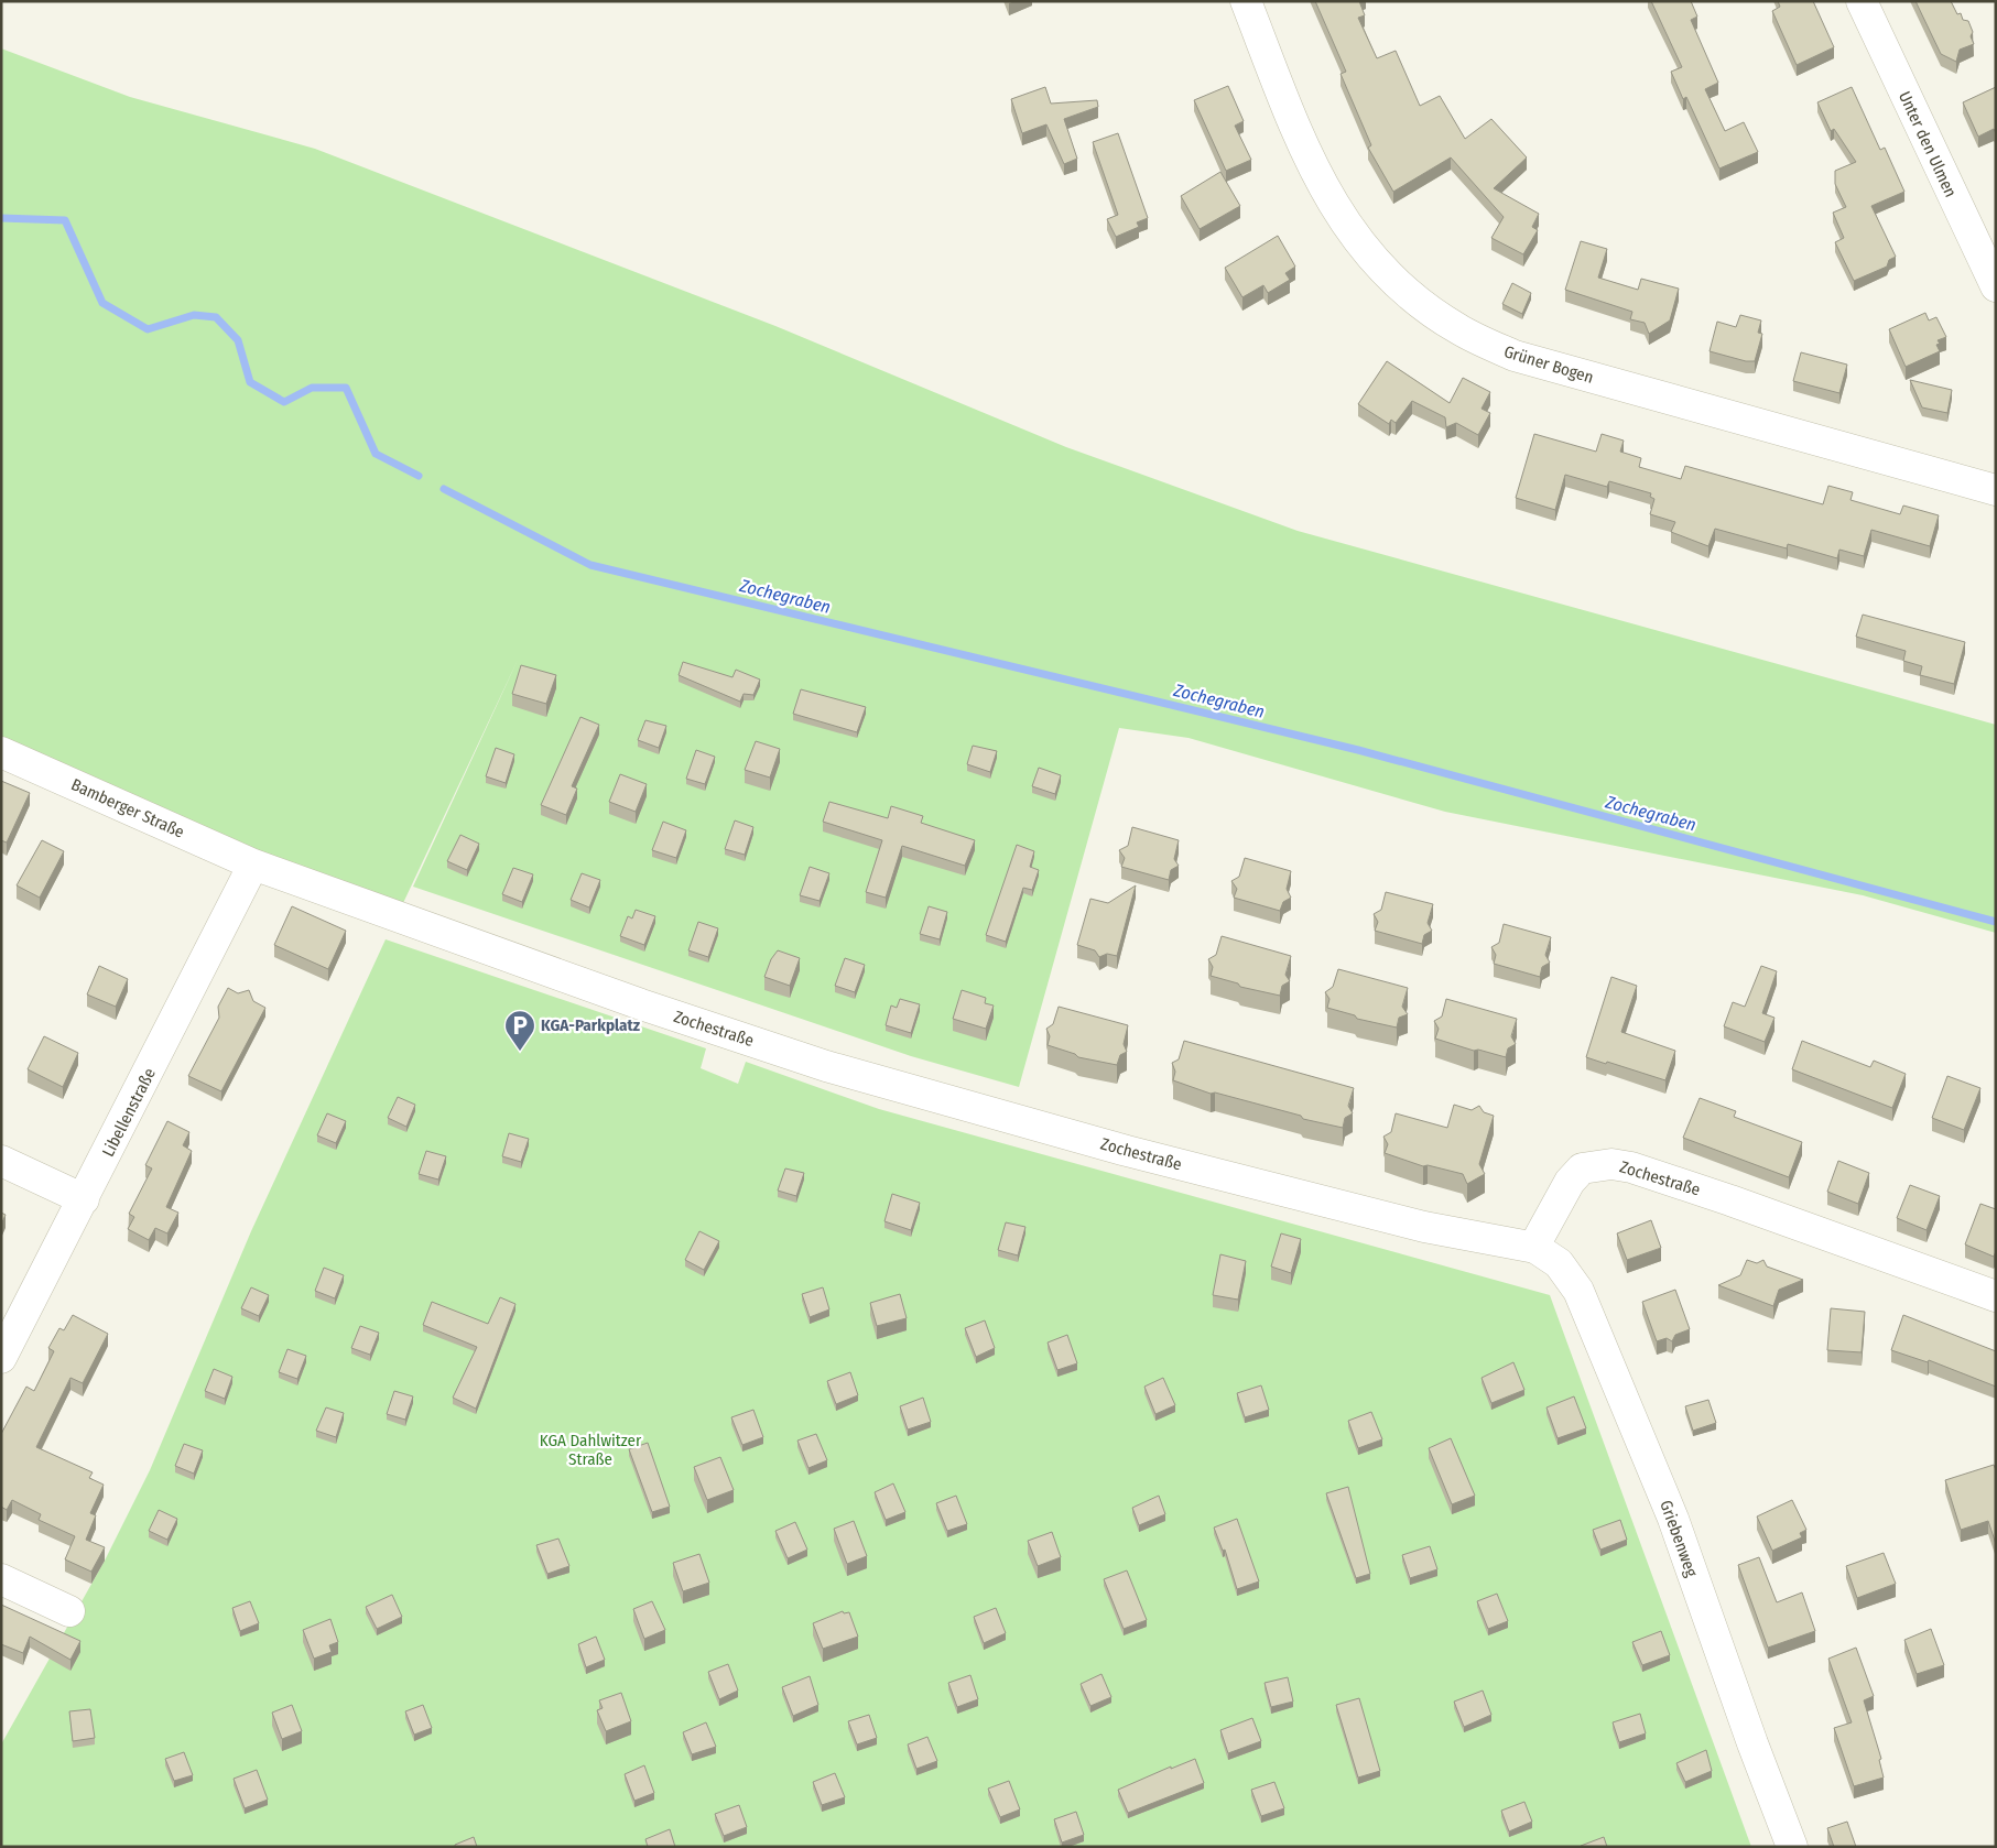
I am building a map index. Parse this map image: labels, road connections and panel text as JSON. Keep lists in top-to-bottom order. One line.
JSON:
{"streets":{"street":["Unter den Ulmen","Grüner Bogen","Bamberger Straße","Zochestraße","Libellenstraße","Griebenweg"]},"crossings":[["Bamberger Straße","Zochestraße"],["Bamberger Straße","Libellenstraße"],["Zochestraße","Libellenstraße"],["Zochestraße","Griebenweg"]],"water":["Zochegraben"],"parks":["KGA Dahlwitzer Straße"],"places":{"parking":["KGA-Parkplatz"]}}
